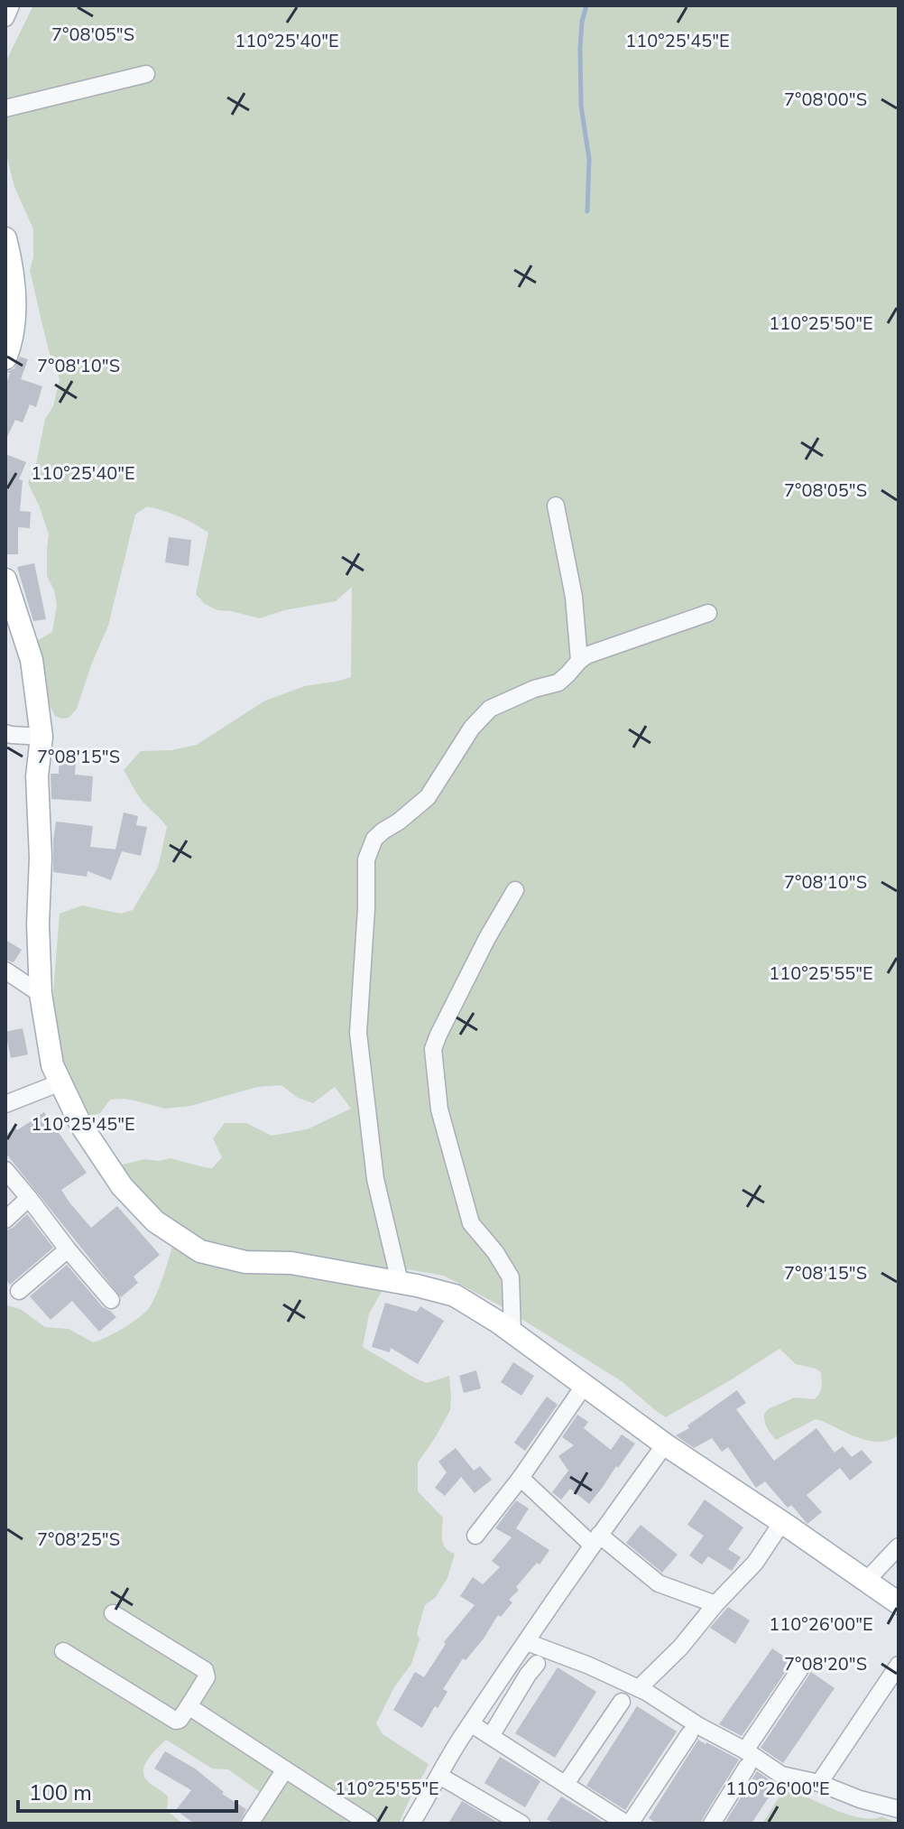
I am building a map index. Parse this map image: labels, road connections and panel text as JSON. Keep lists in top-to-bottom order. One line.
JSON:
{"scale_bar":"100 m","coordinates":["7°08'05\"S","110°25'40\"E","110°25'45\"E","7°08'00\"S","110°25'50\"E","7°08'10\"S","7°08'15\"S","110°25'55\"E","7°08'25\"S","110°26'00\"E","7°08'20\"S"]}
